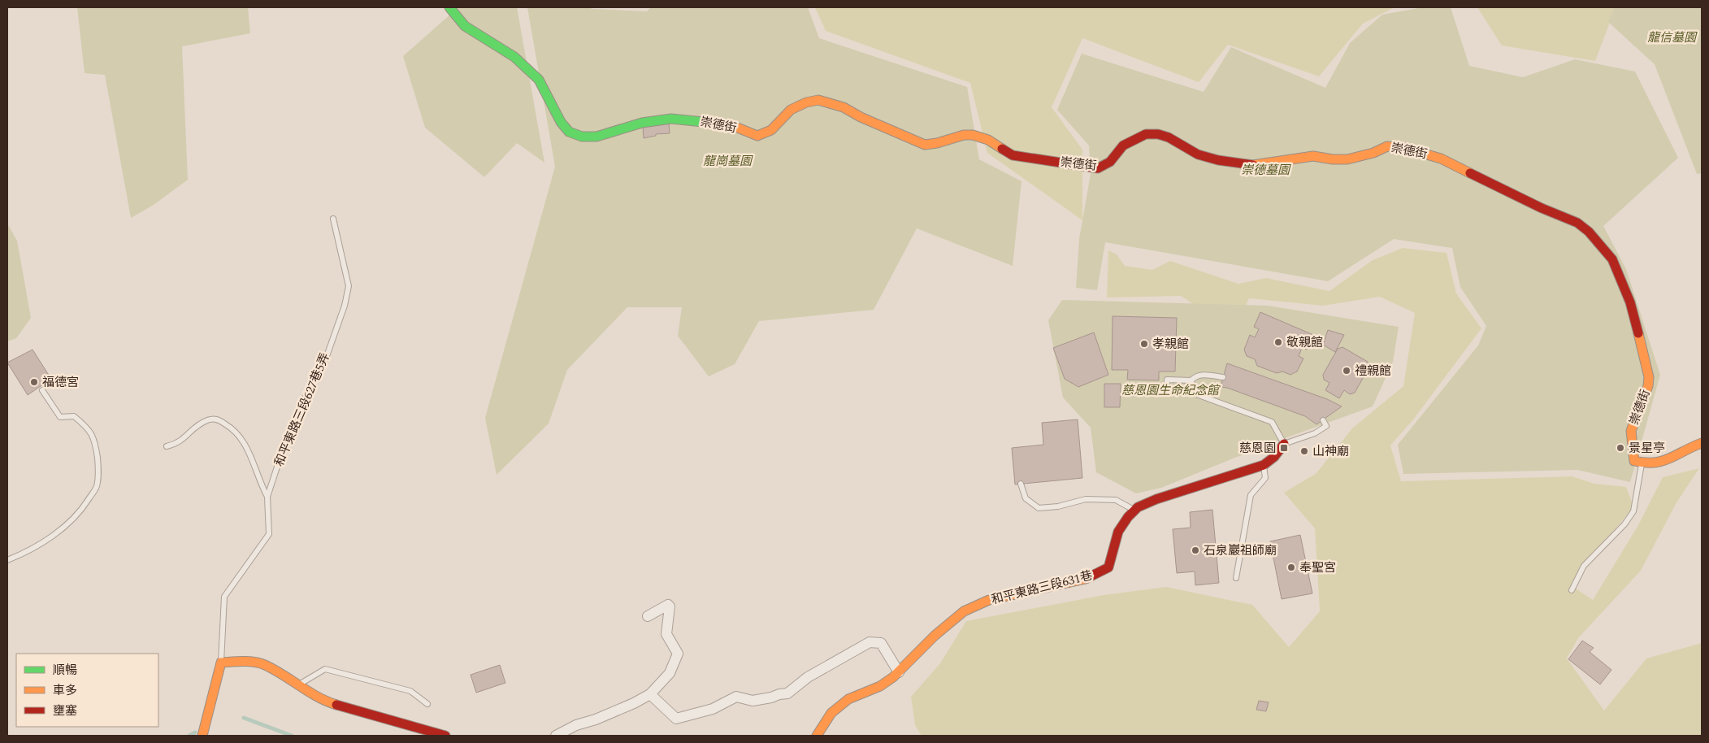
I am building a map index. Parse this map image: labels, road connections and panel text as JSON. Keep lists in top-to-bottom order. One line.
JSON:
{"streets":{"street":["崇德街","和平東路三段631巷"],"lane":["和平東路三段627巷5弄"]},"parks":["龍信墓園","龍崗墓園","崇德墓園","慈恩園生命紀念館"],"places":{"other":["敬親館","孝親館","禮親館","福德宮","景星亭","山神廟","石泉巖祖師廟","奉聖宮"],"transit":["慈恩園"]},"legend":["順暢","車多","壅塞"]}
